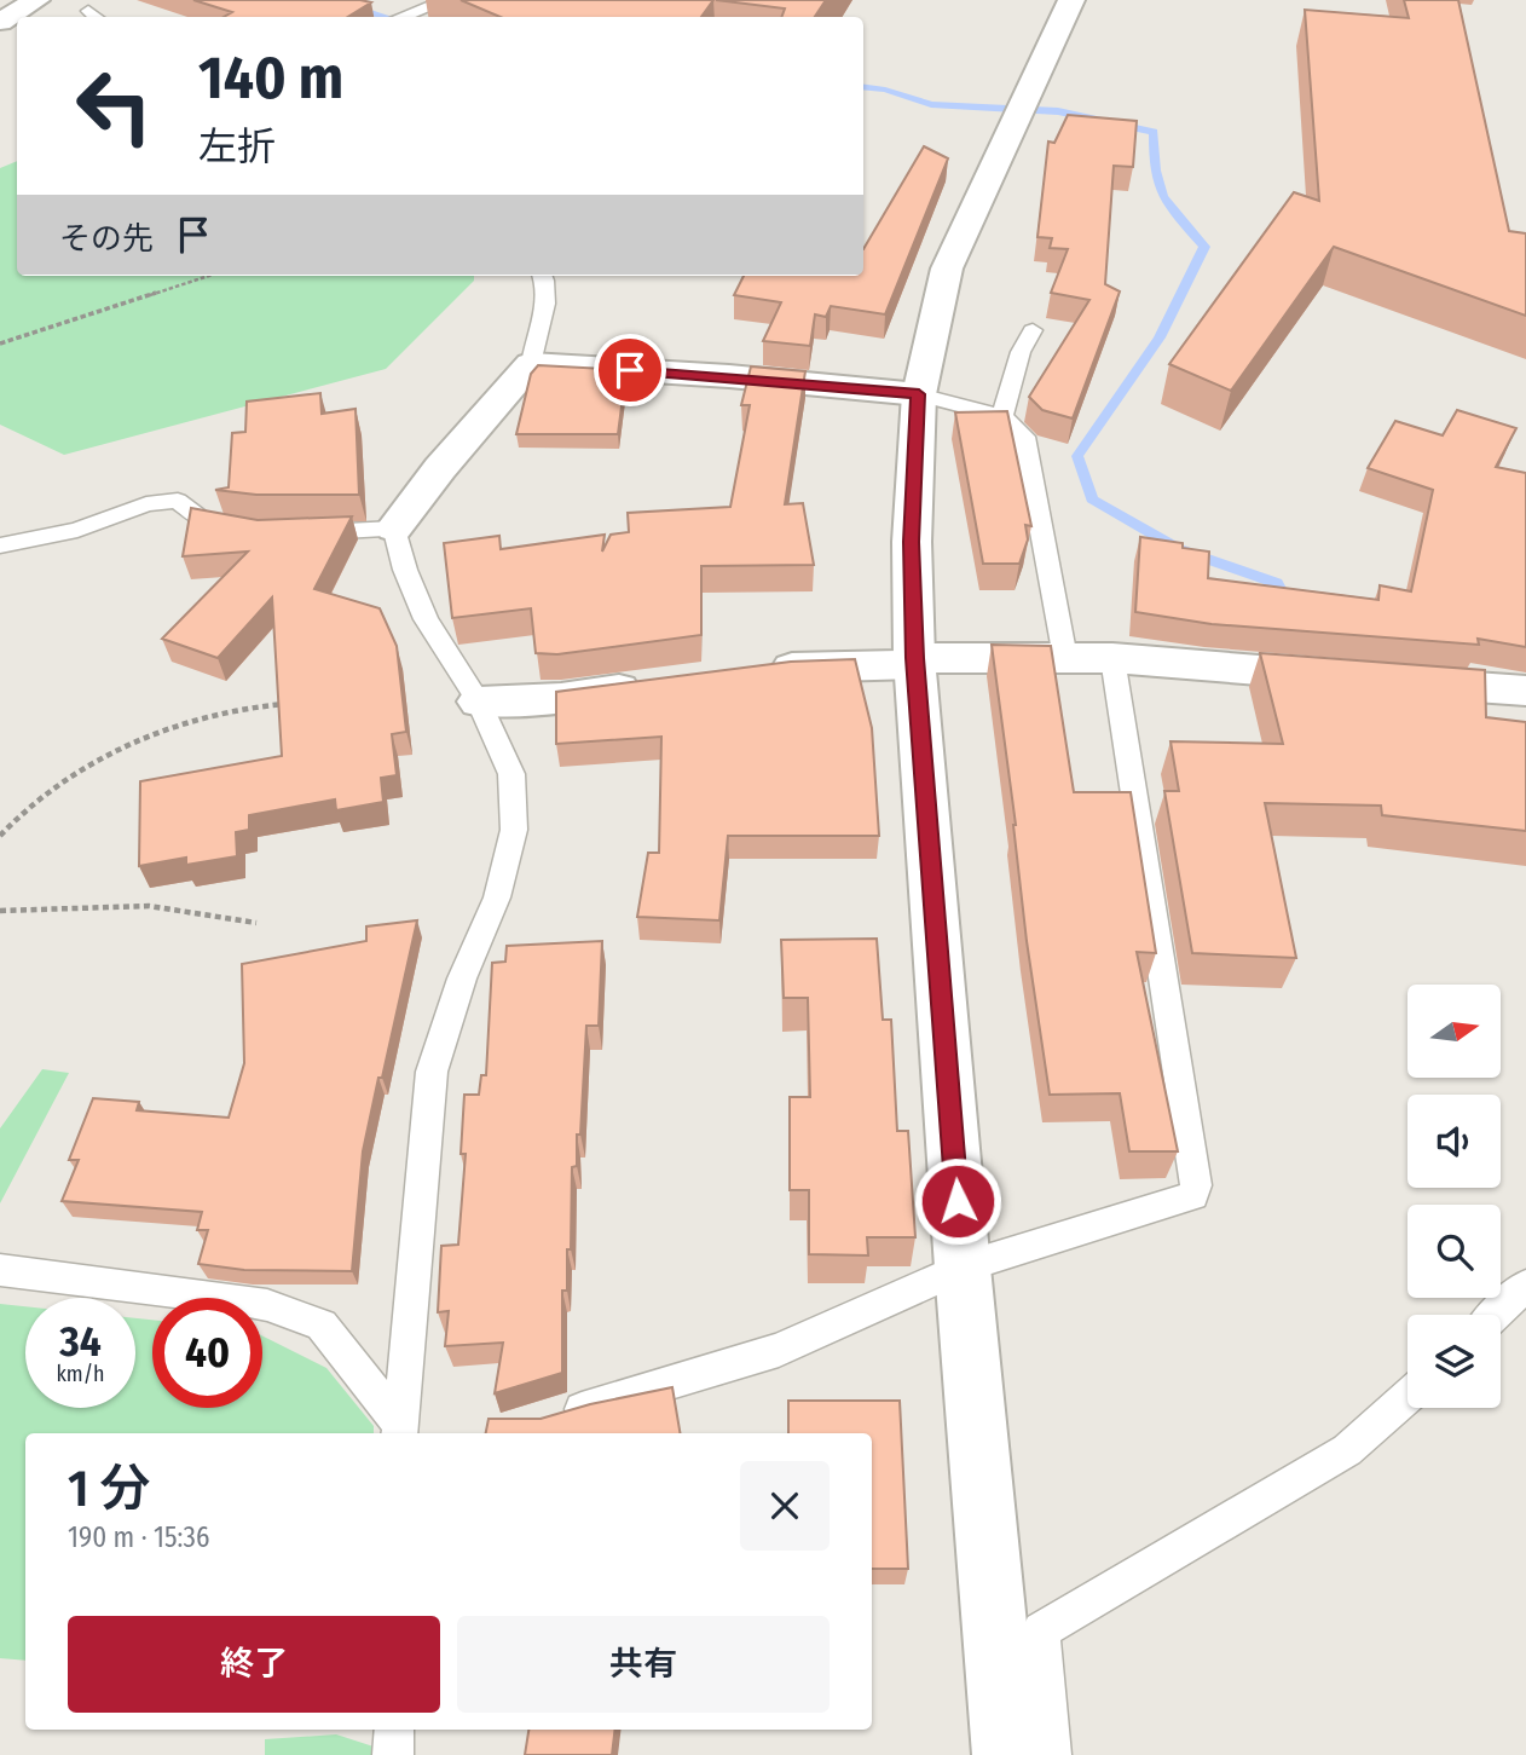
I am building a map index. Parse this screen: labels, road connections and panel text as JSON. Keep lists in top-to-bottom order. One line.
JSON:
{"north":"right","page":{"turn":["140 m","左折"],"then":"その先","speed":"34 km/h","limit":"40","heading":["1 分","190 m · 15:36"],"buttons":["終了","共有"]}}
